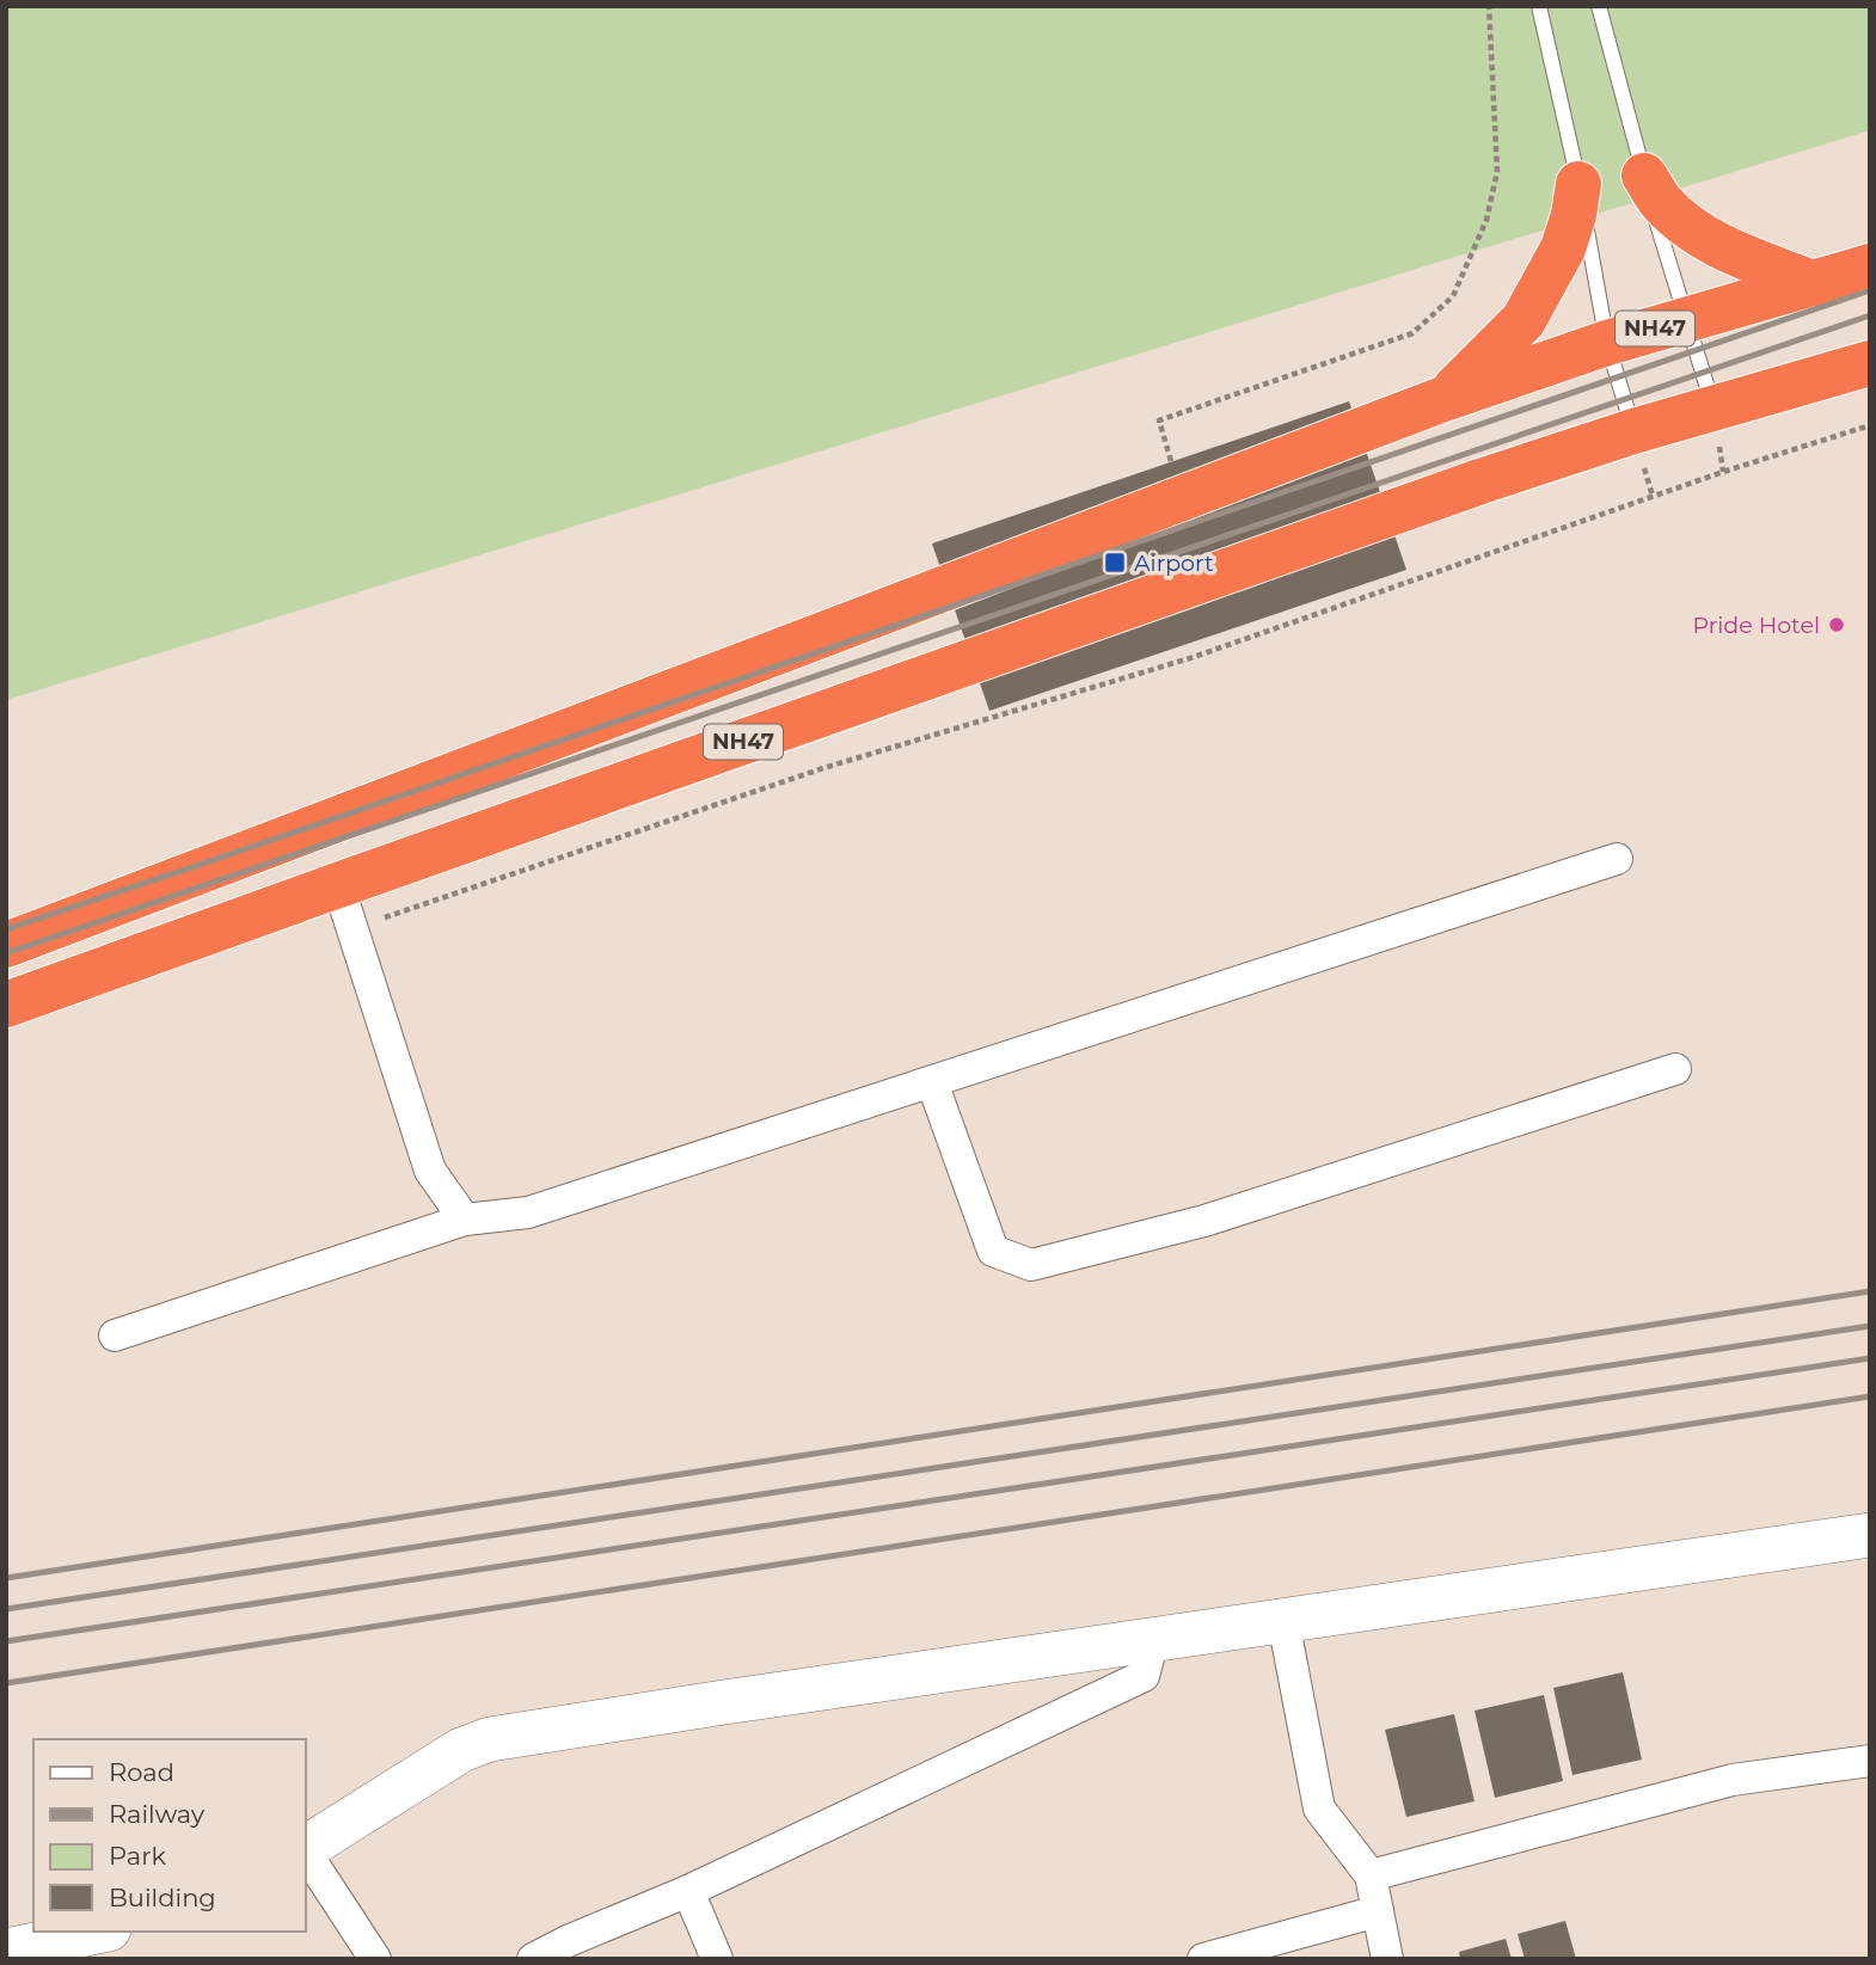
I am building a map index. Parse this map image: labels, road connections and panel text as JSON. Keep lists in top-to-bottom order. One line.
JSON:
{"streets":{"highway":["NH47"]},"places":{"transit":["Airport"],"other":["Pride Hotel"]},"legend":["Road","Railway","Park","Building"]}
